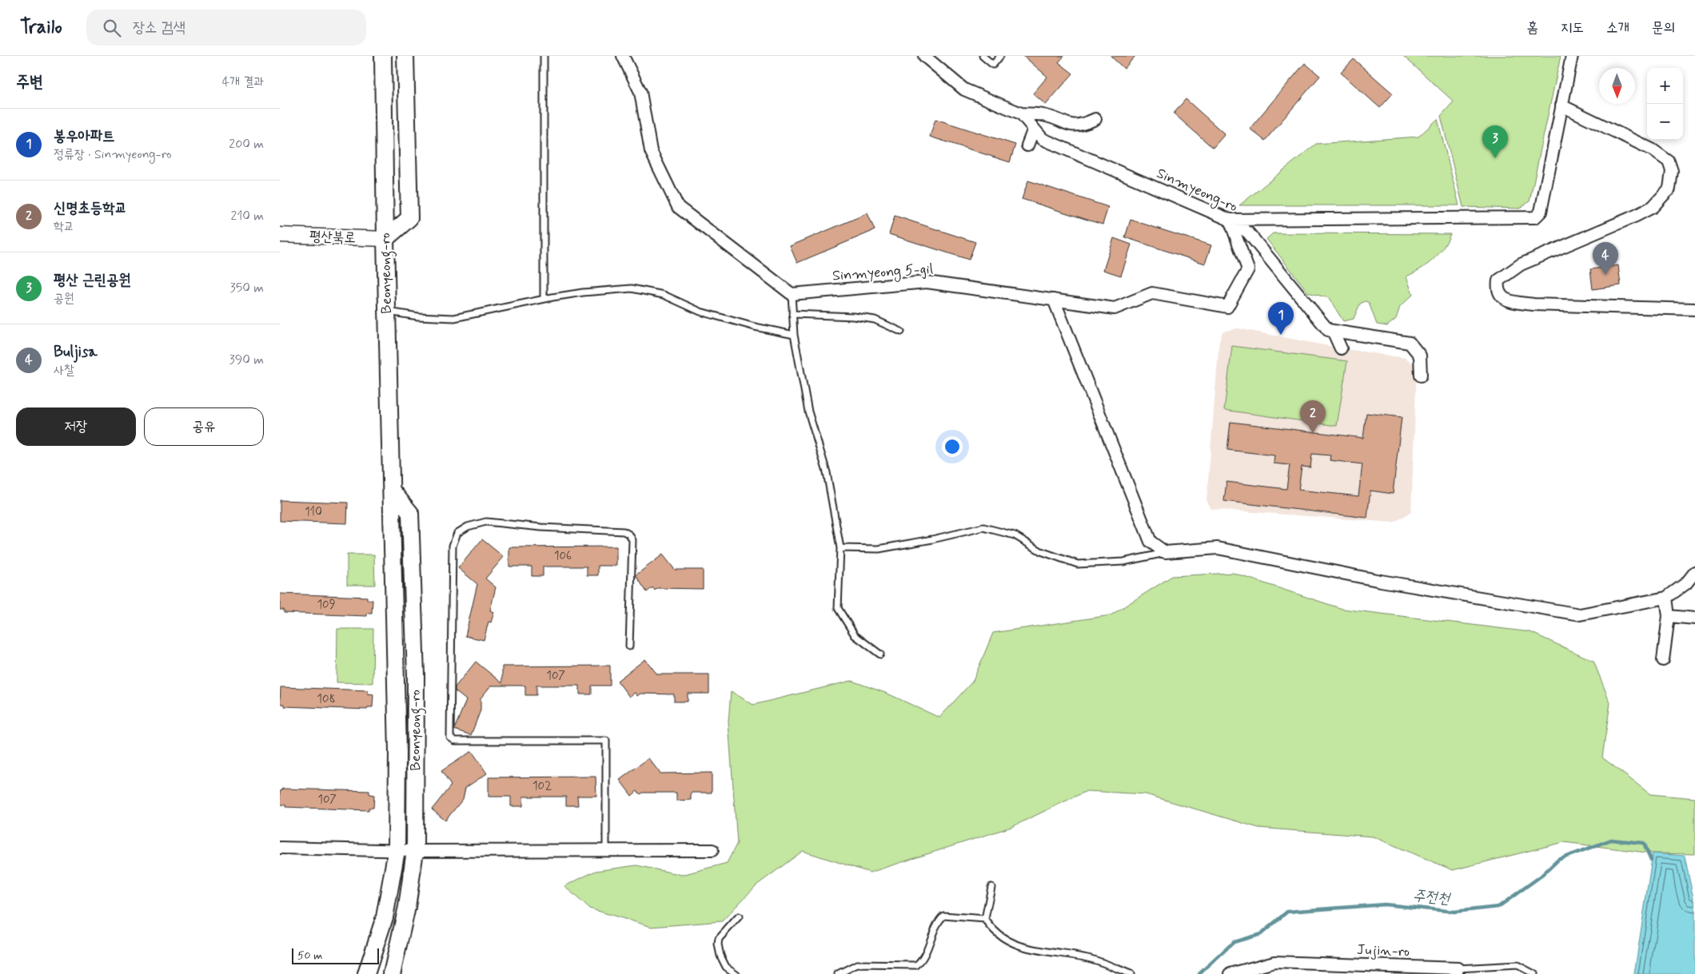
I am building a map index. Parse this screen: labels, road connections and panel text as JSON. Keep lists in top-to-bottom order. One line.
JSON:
{"streets":{"main road":["Beonyeong-ro"],"street":["Sinmyeong-ro","평산북로","Sinmyeong 5-gil","Jujin-ro"]},"crossings":[["Sinmyeong-ro","Sinmyeong 5-gil"],["평산북로","Beonyeong-ro"]],"water":["주전천"],"house_numbers":["110","106","109","107","108","102","107"],"scale_bar":"50 m","north":"bottom","page":{"header":"Trailo","search":"장소 검색","nav":["홈","지도","소개","문의"],"heading":["주변","4개 결과"],"map_buttons":["+","−"],"list":[{"mark":"1","name":"봉우아파트","note":"정류장 · Sinmyeong-ro","value":"200 m"},{"mark":"2","name":"신명초등학교","note":"학교","value":"210 m"},{"mark":"3","name":"평산 근린공원","note":"공원","value":"350 m"},{"mark":"4","name":"Buljisa","note":"사찰","value":"390 m"}],"pins":["3","4","1","2"],"buttons":["저장","공유"],"scale":"50 m"}}
